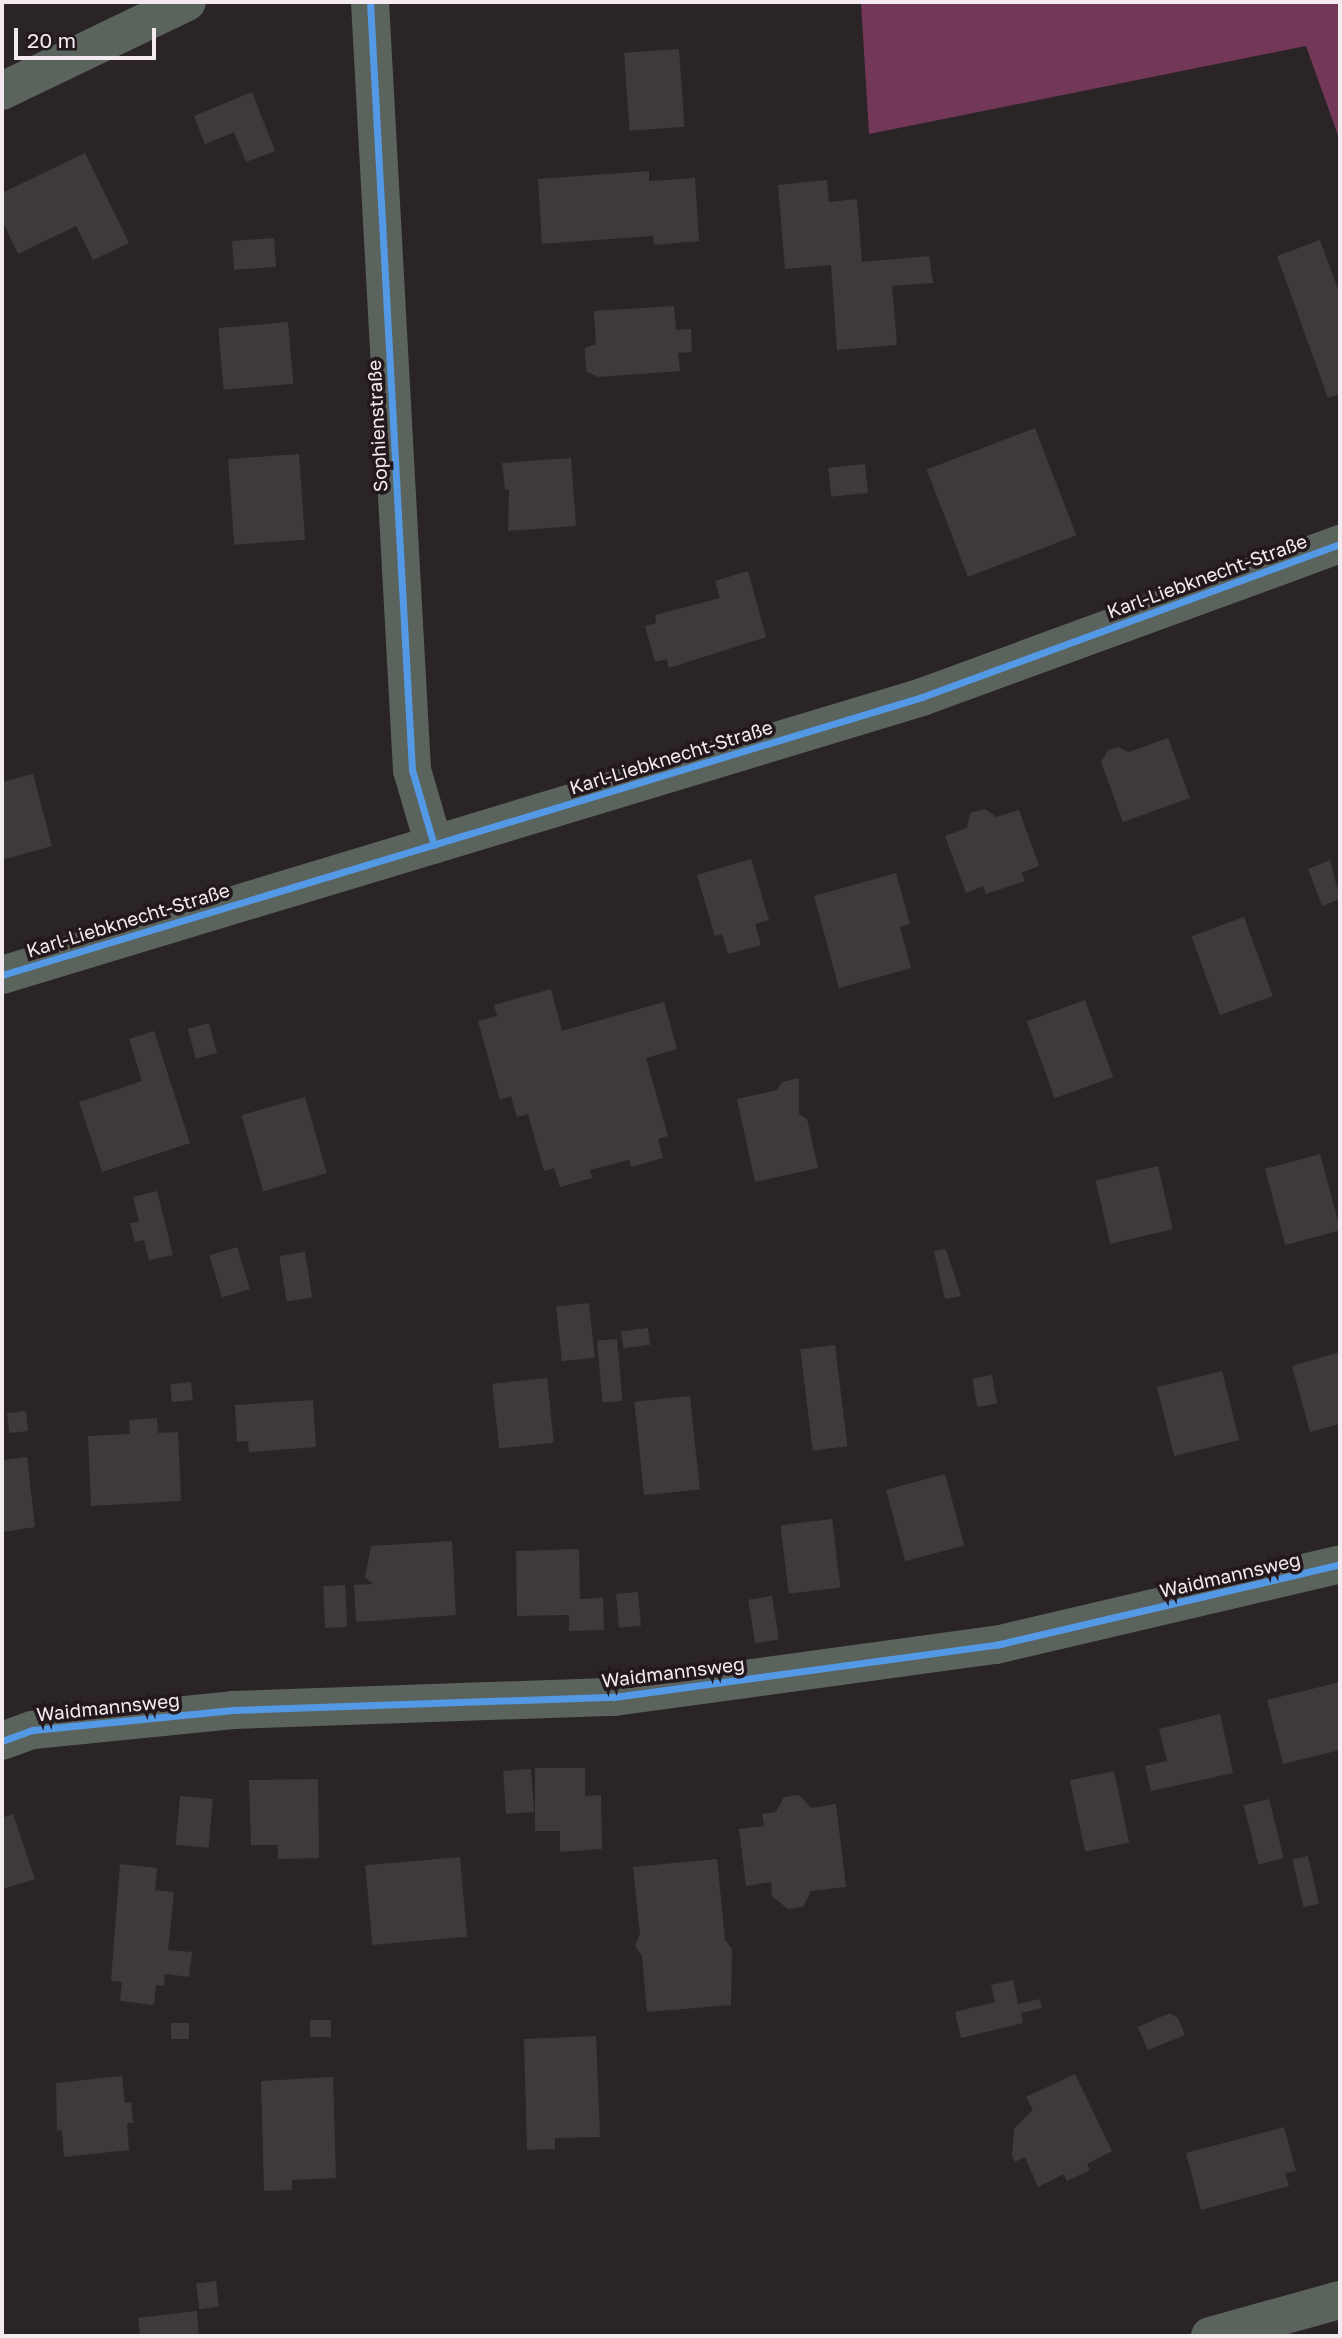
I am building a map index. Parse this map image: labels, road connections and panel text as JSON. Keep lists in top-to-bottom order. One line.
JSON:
{"streets":{"street":["Sophienstraße","Karl-Liebknecht-Straße","Waidmannsweg"]},"crossings":[["Sophienstraße","Karl-Liebknecht-Straße"]],"scale_bar":"20 m"}
